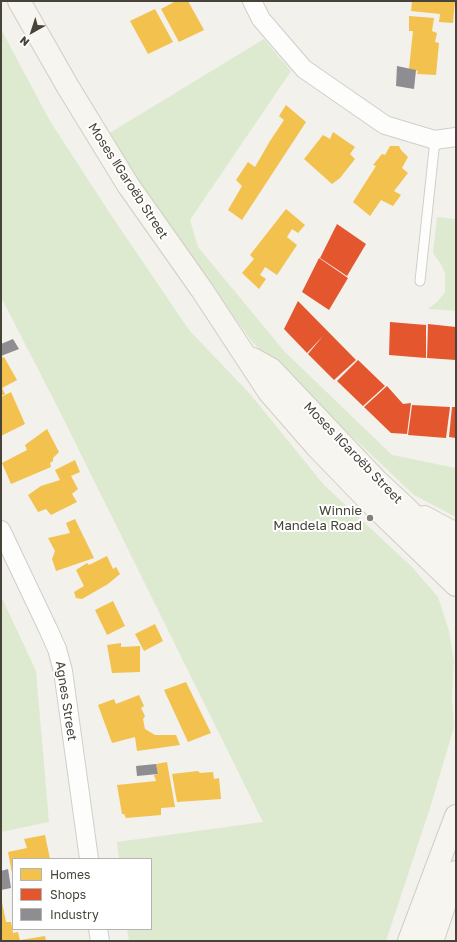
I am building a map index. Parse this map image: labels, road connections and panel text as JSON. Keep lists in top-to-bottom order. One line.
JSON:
{"streets":{"main road":["Moses ǁGaroëb Street"],"street":["Agnes Street"]},"places":["Winnie Mandela Road"],"legend":["Homes","Shops","Industry"],"north":"bottom left"}
